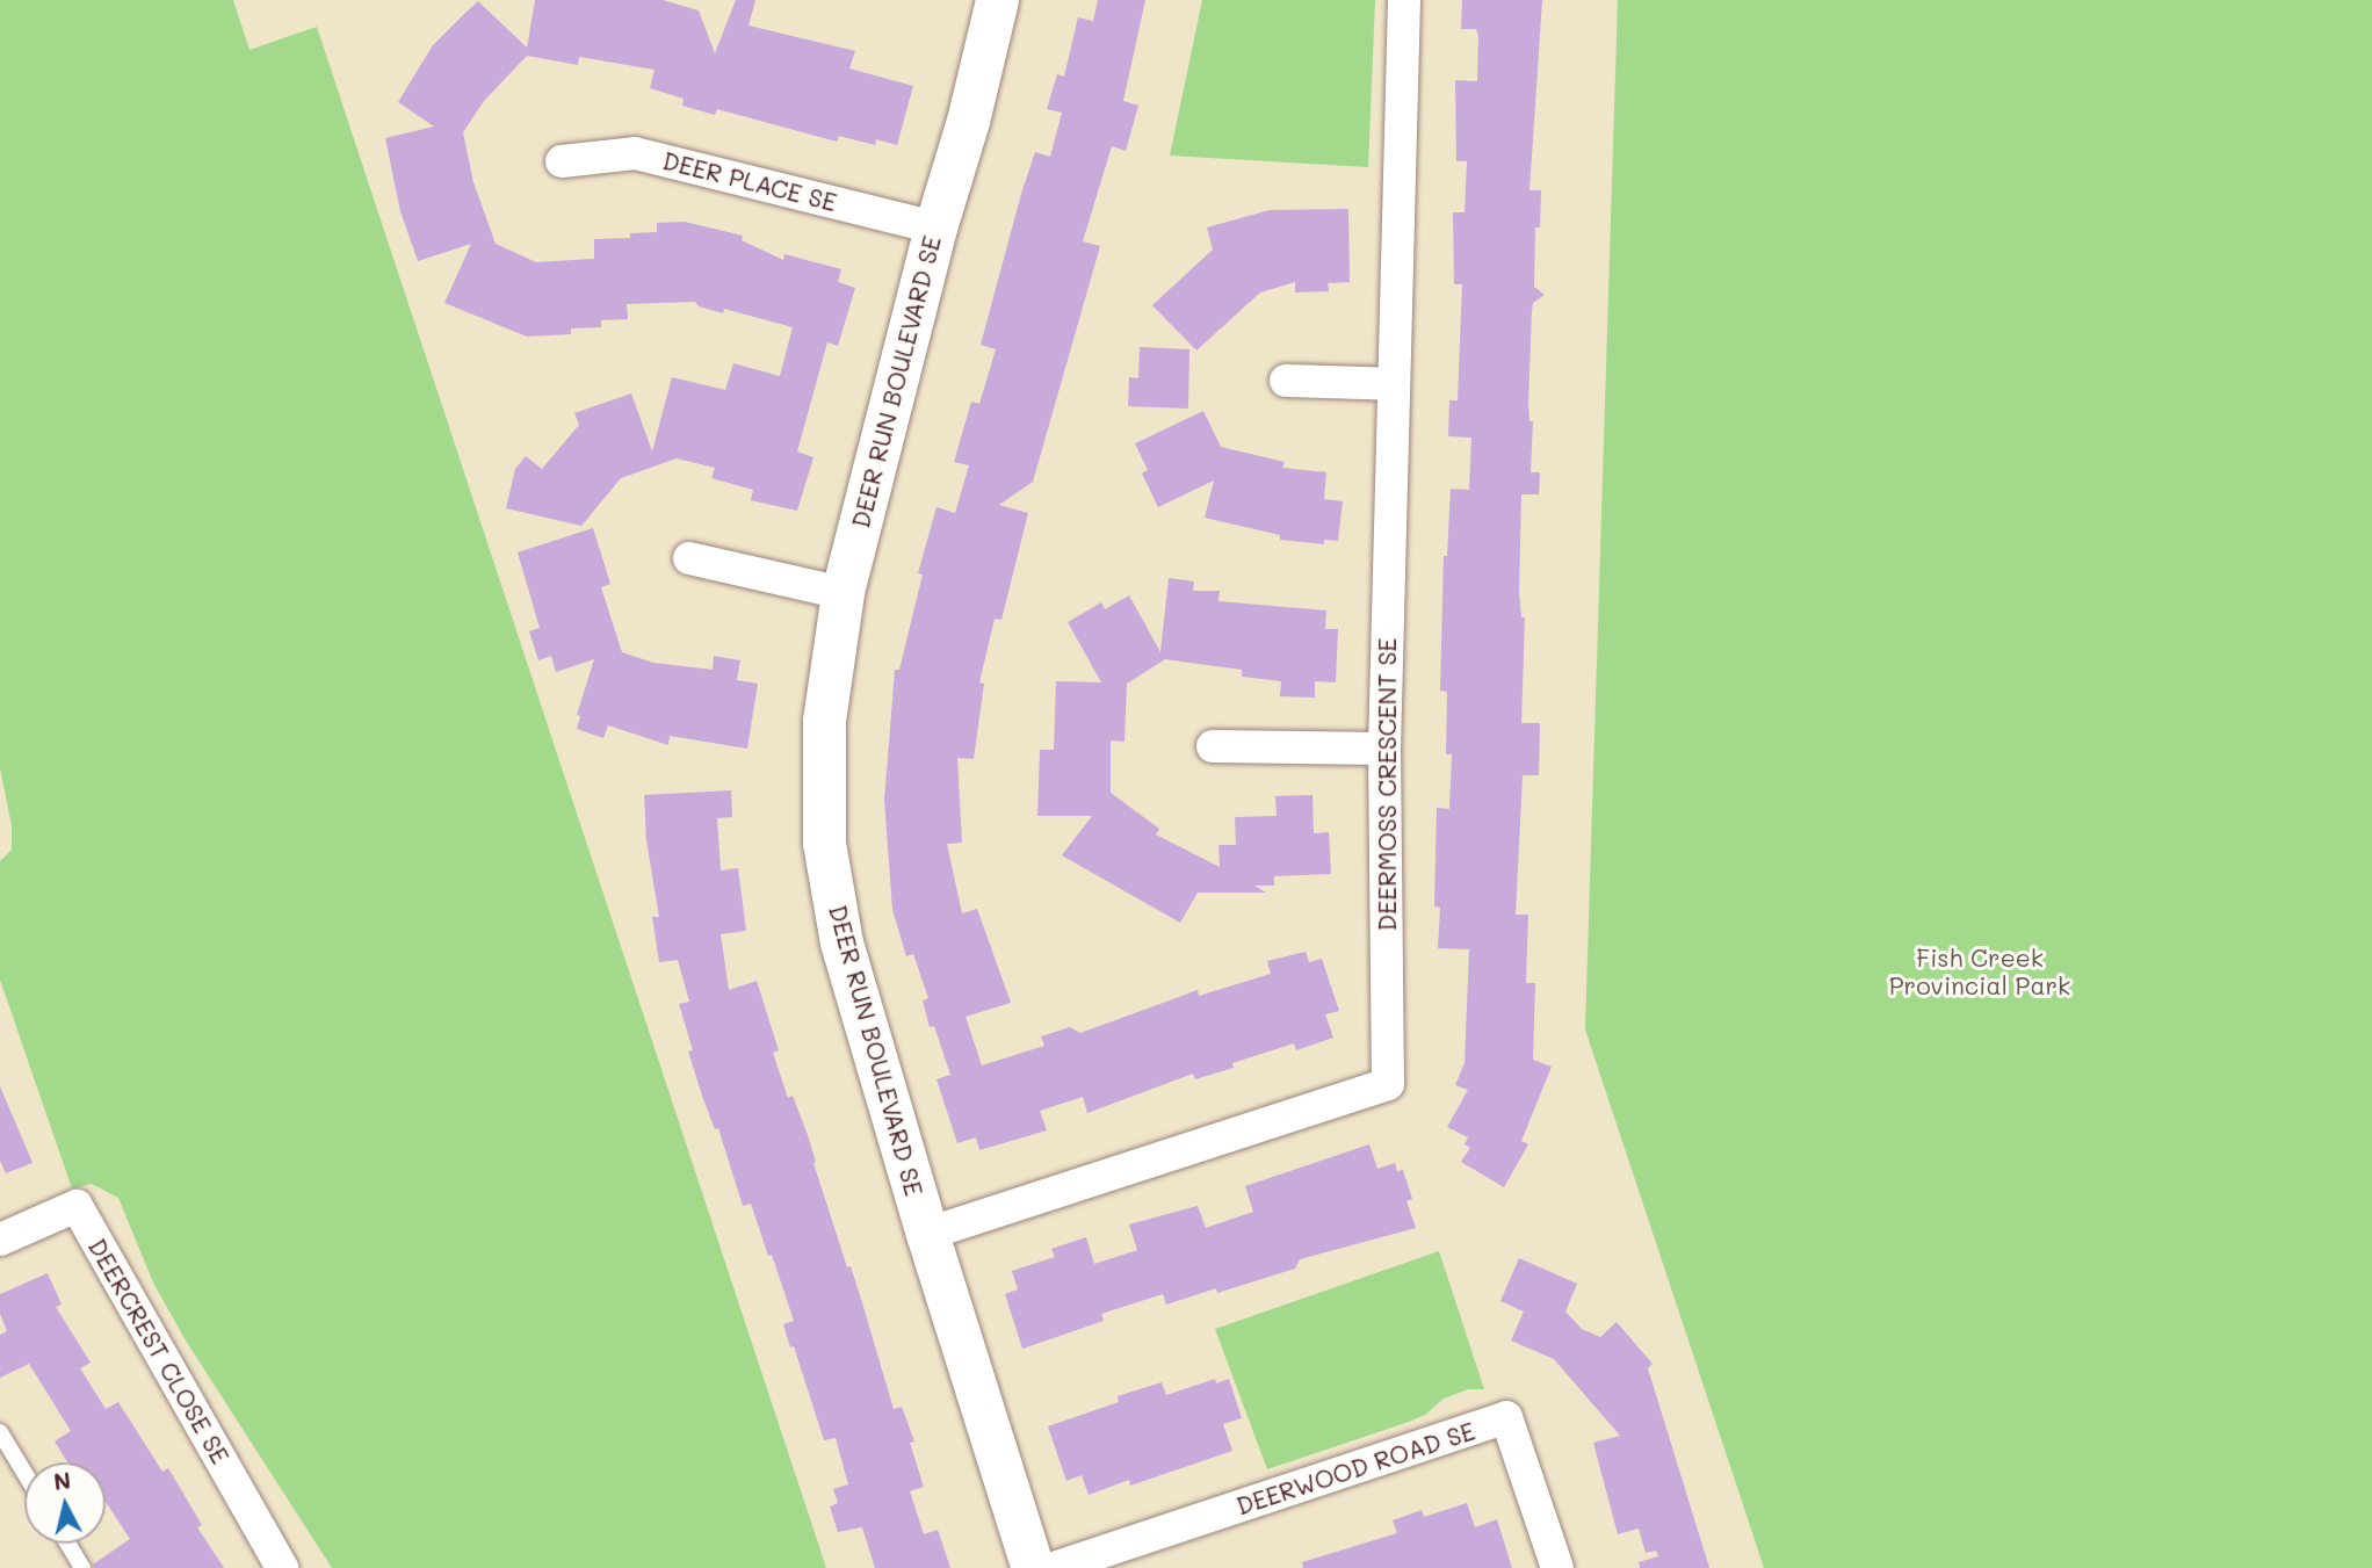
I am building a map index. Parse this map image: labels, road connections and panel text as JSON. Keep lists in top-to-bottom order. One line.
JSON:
{"streets":{"street":["DEER PLACE SE","DEER RUN BOULEVARD SE","DEERMOSS CRESCENT SE","DEERCREST CLOSE SE","DEERWOOD ROAD SE"]},"crossings":[["DEER PLACE SE","DEER RUN BOULEVARD SE"],["DEER RUN BOULEVARD SE","DEERMOSS CRESCENT SE"]],"parks":["Fish Creek Provincial Park"],"north":"top"}
